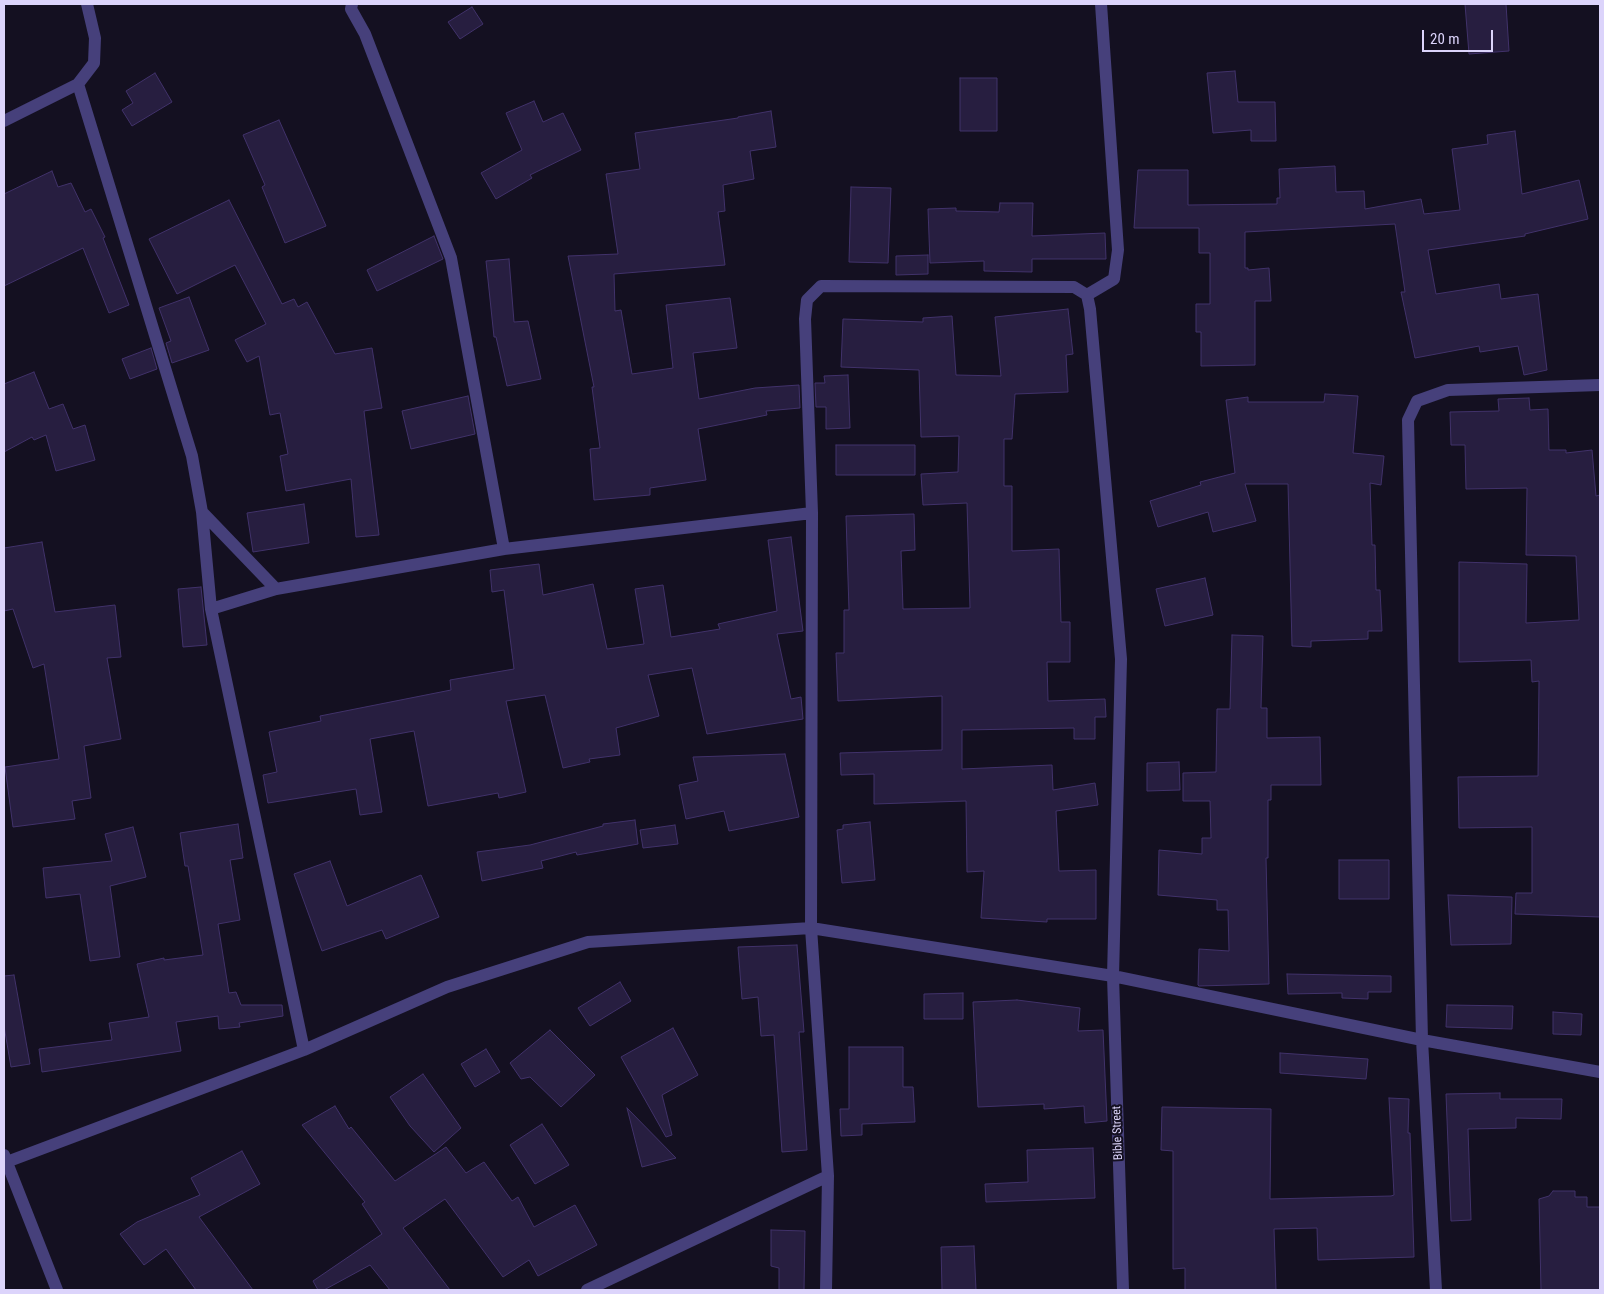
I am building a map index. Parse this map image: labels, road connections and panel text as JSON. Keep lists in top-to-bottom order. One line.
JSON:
{"streets":{"street":["Bible Street"]},"scale_bar":"20 m"}
